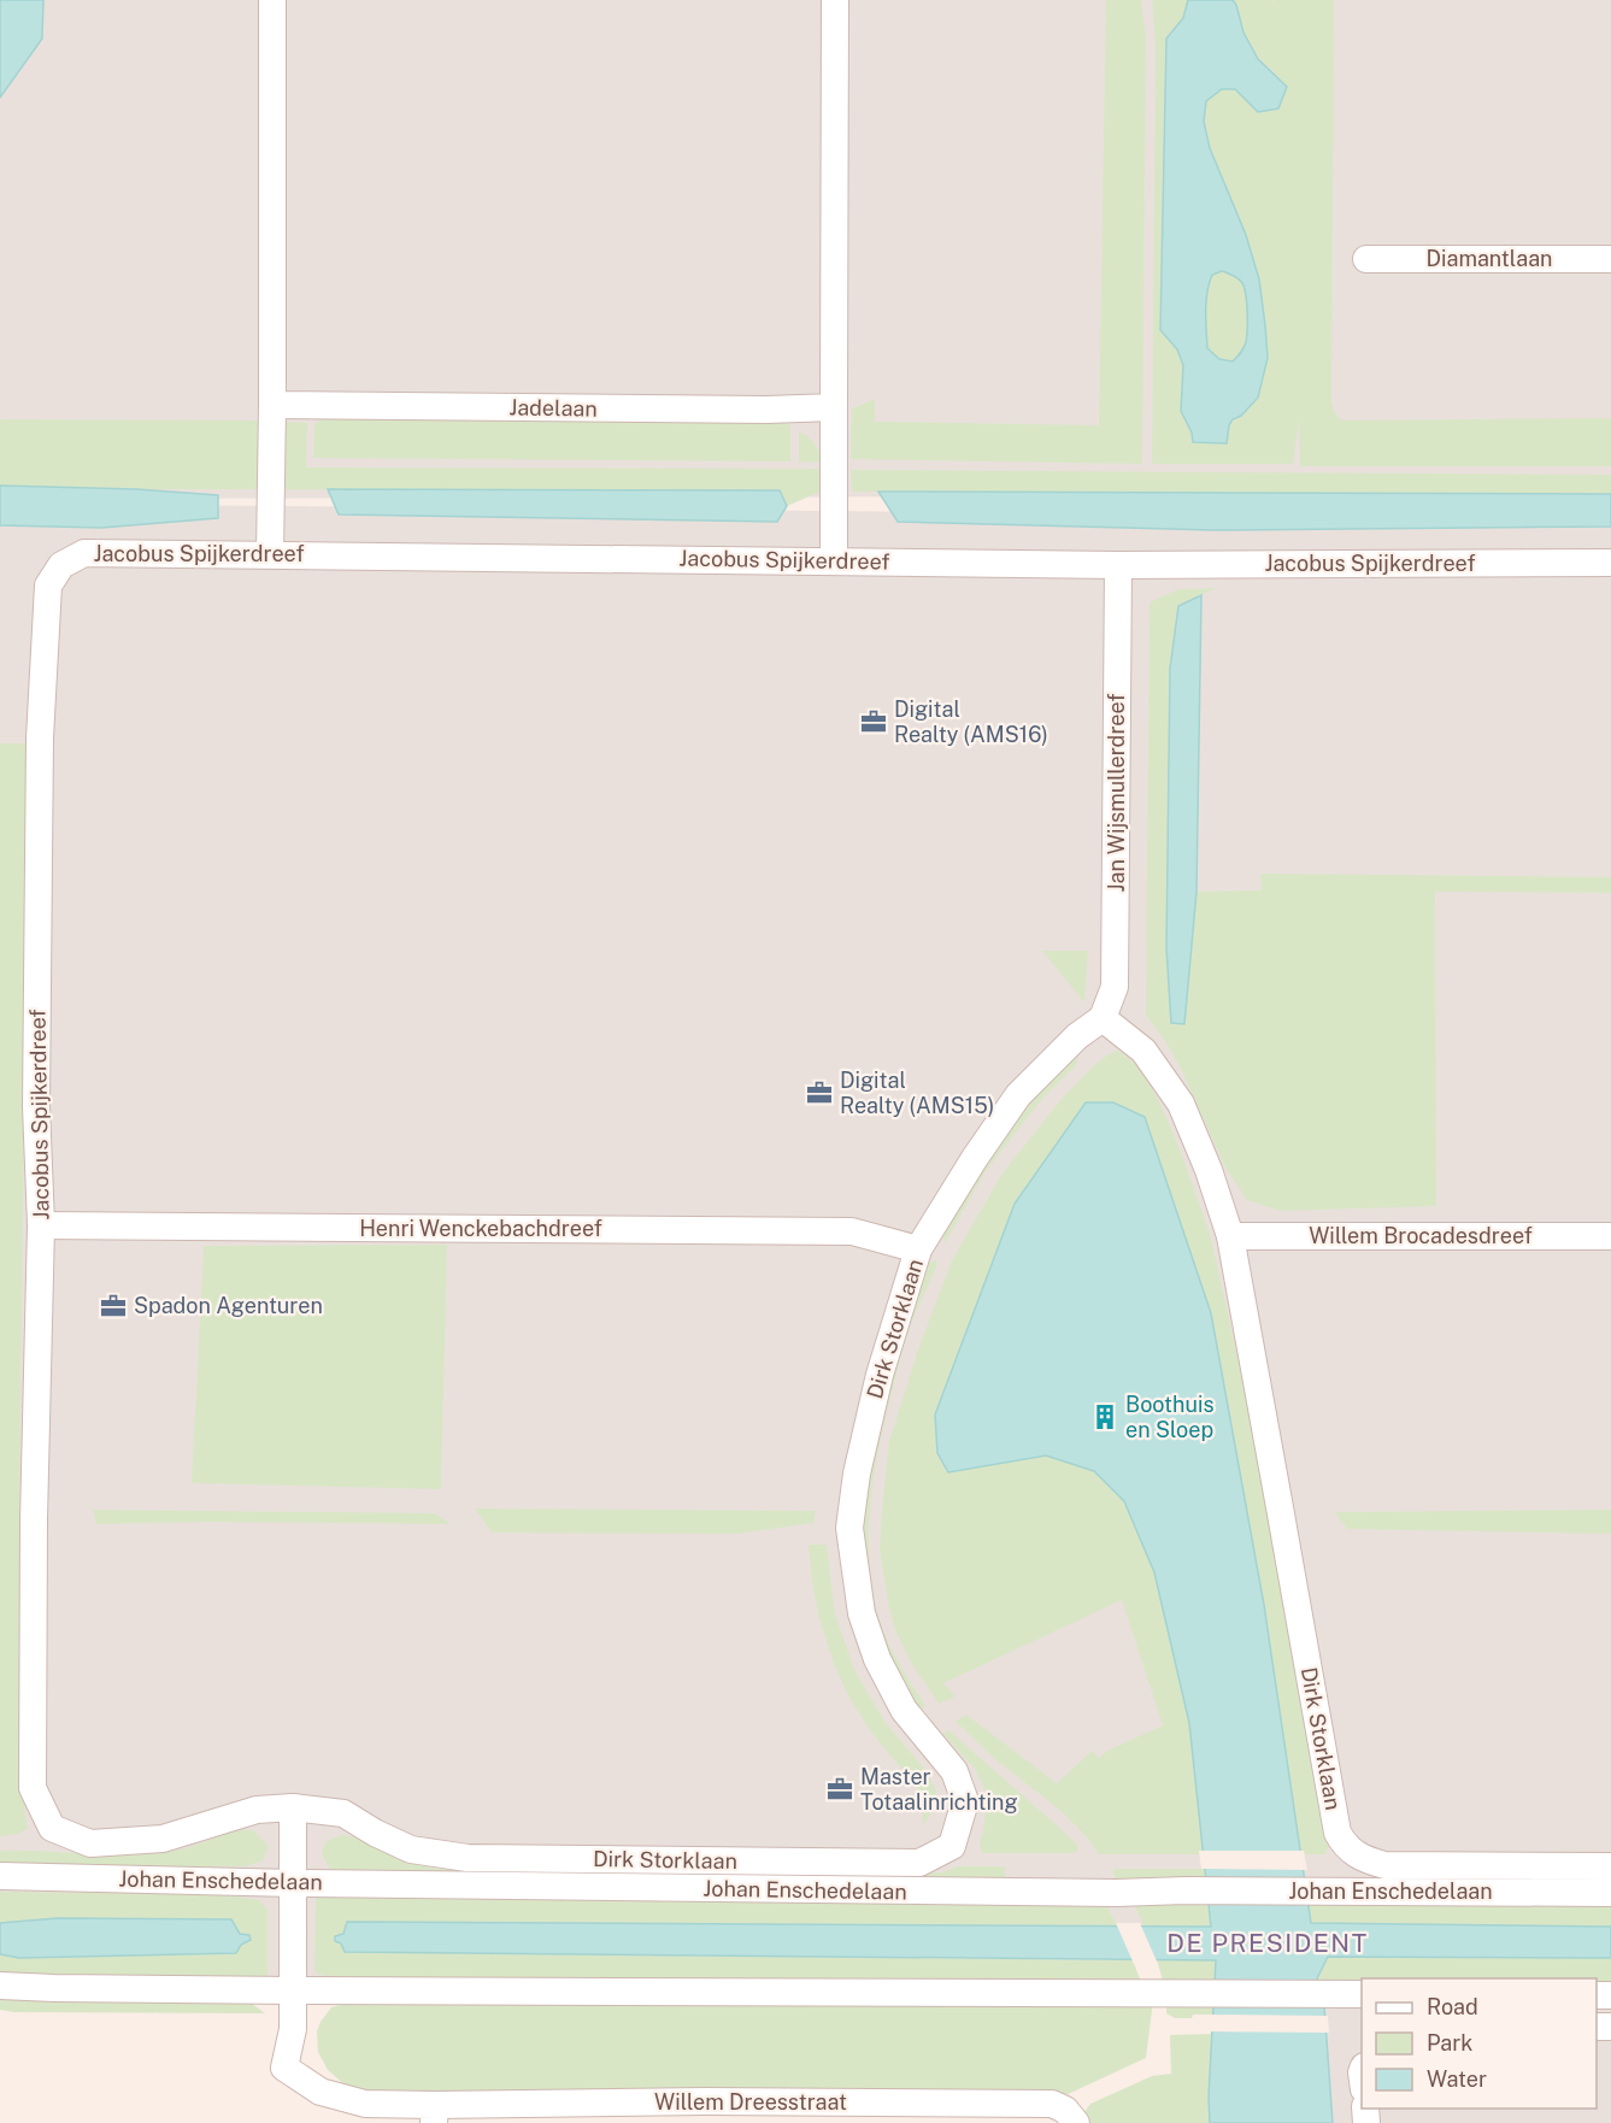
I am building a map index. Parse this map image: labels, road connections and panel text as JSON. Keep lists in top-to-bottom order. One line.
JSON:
{"streets":{"street":["Diamantlaan","Jadelaan","Jacobus Spijkerdreef","Jan Wijsmullerdreef","Henri Wenckebachdreef","Willem Brocadesdreef","Dirk Storklaan","Johan Enschedelaan","Willem Dreesstraat"]},"crossings":[["Jacobus Spijkerdreef","Jan Wijsmullerdreef"],["Jacobus Spijkerdreef","Henri Wenckebachdreef"],["Jacobus Spijkerdreef","Dirk Storklaan"],["Jan Wijsmullerdreef","Dirk Storklaan"],["Henri Wenckebachdreef","Dirk Storklaan"],["Willem Brocadesdreef","Dirk Storklaan"]],"districts":["DE PRESIDENT"],"places":{"office":["Digital Realty (AMS16)","Digital Realty (AMS15)","Spadon Agenturen","Master Totaalinrichting"],"building":["Boothuis en Sloep"]},"legend":["Road","Park","Water"]}
